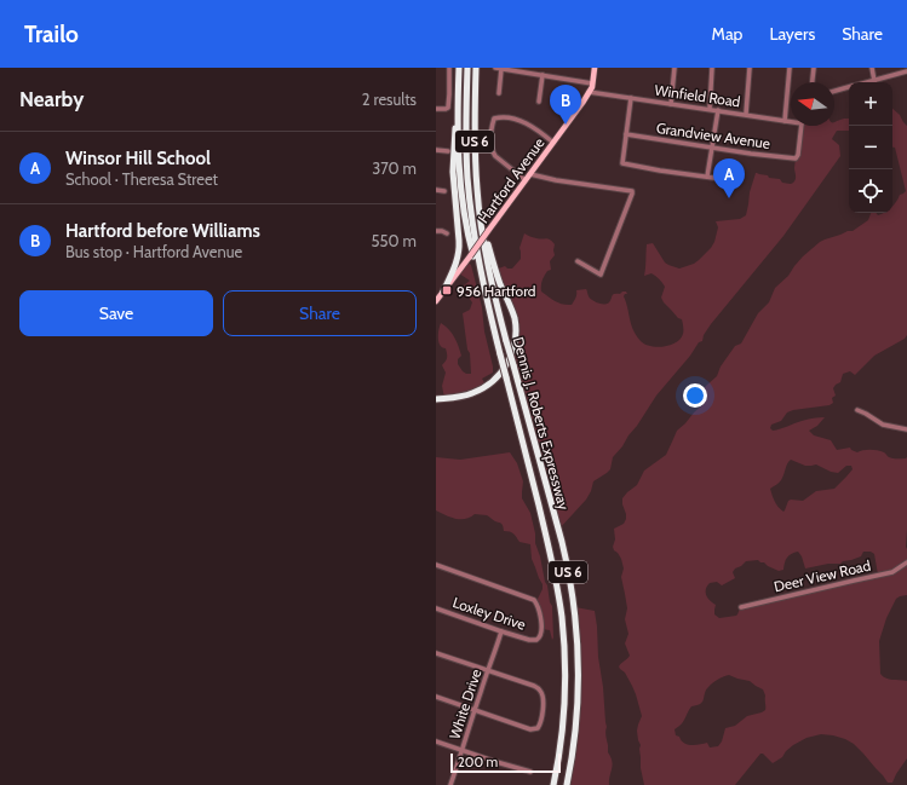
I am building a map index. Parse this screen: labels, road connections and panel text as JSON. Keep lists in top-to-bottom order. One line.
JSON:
{"streets":{"highway":["US 6","Dennis J. Roberts Expressway"],"main road":["Hartford Avenue"],"street":["Winfield Road","Grandview Avenue","Deer View Road","Loxley Drive","White Drive"]},"crossings":[["Winfield Road","Grandview Avenue"],["Winfield Road","Hartford Avenue"],["Loxley Drive","White Drive"]],"places":{"transit":["956 Hartford"]},"scale_bar":"200 m","north":"left","page":{"header":"Trailo","nav":["Map","Layers","Share"],"heading":["Nearby","2 results"],"map_buttons":["+","−"],"pins":["B","A"],"list":[{"mark":"A","name":"Winsor Hill School","note":"School · Theresa Street","value":"370 m"},{"mark":"B","name":"Hartford before Williams","note":"Bus stop · Hartford Avenue","value":"550 m"}],"buttons":["Save","Share"],"scale":"200 m"}}
